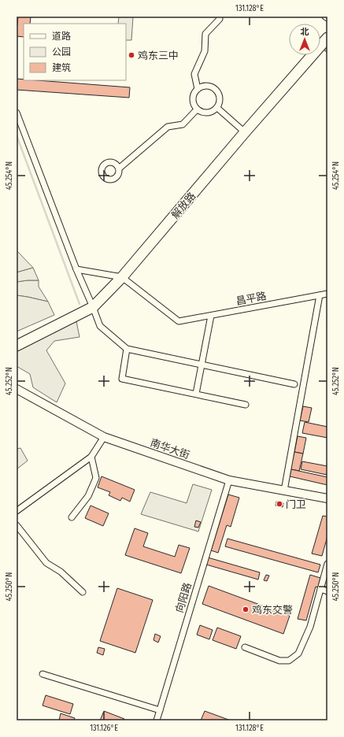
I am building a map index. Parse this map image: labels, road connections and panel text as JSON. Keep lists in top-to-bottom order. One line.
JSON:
{"streets":{"highway":["解放路"],"main road":["南华大街"],"street":["昌平路","向阳路"]},"crossings":[["解放路","昌平路"],["南华大街","向阳路"]],"places":["鸡东三中","门卫","鸡东交警"],"legend":["道路","公园","建筑"],"north":"top","coordinates":["131.128°E","45.254°N","45.252°N","45.250°N","131.126°E"]}
